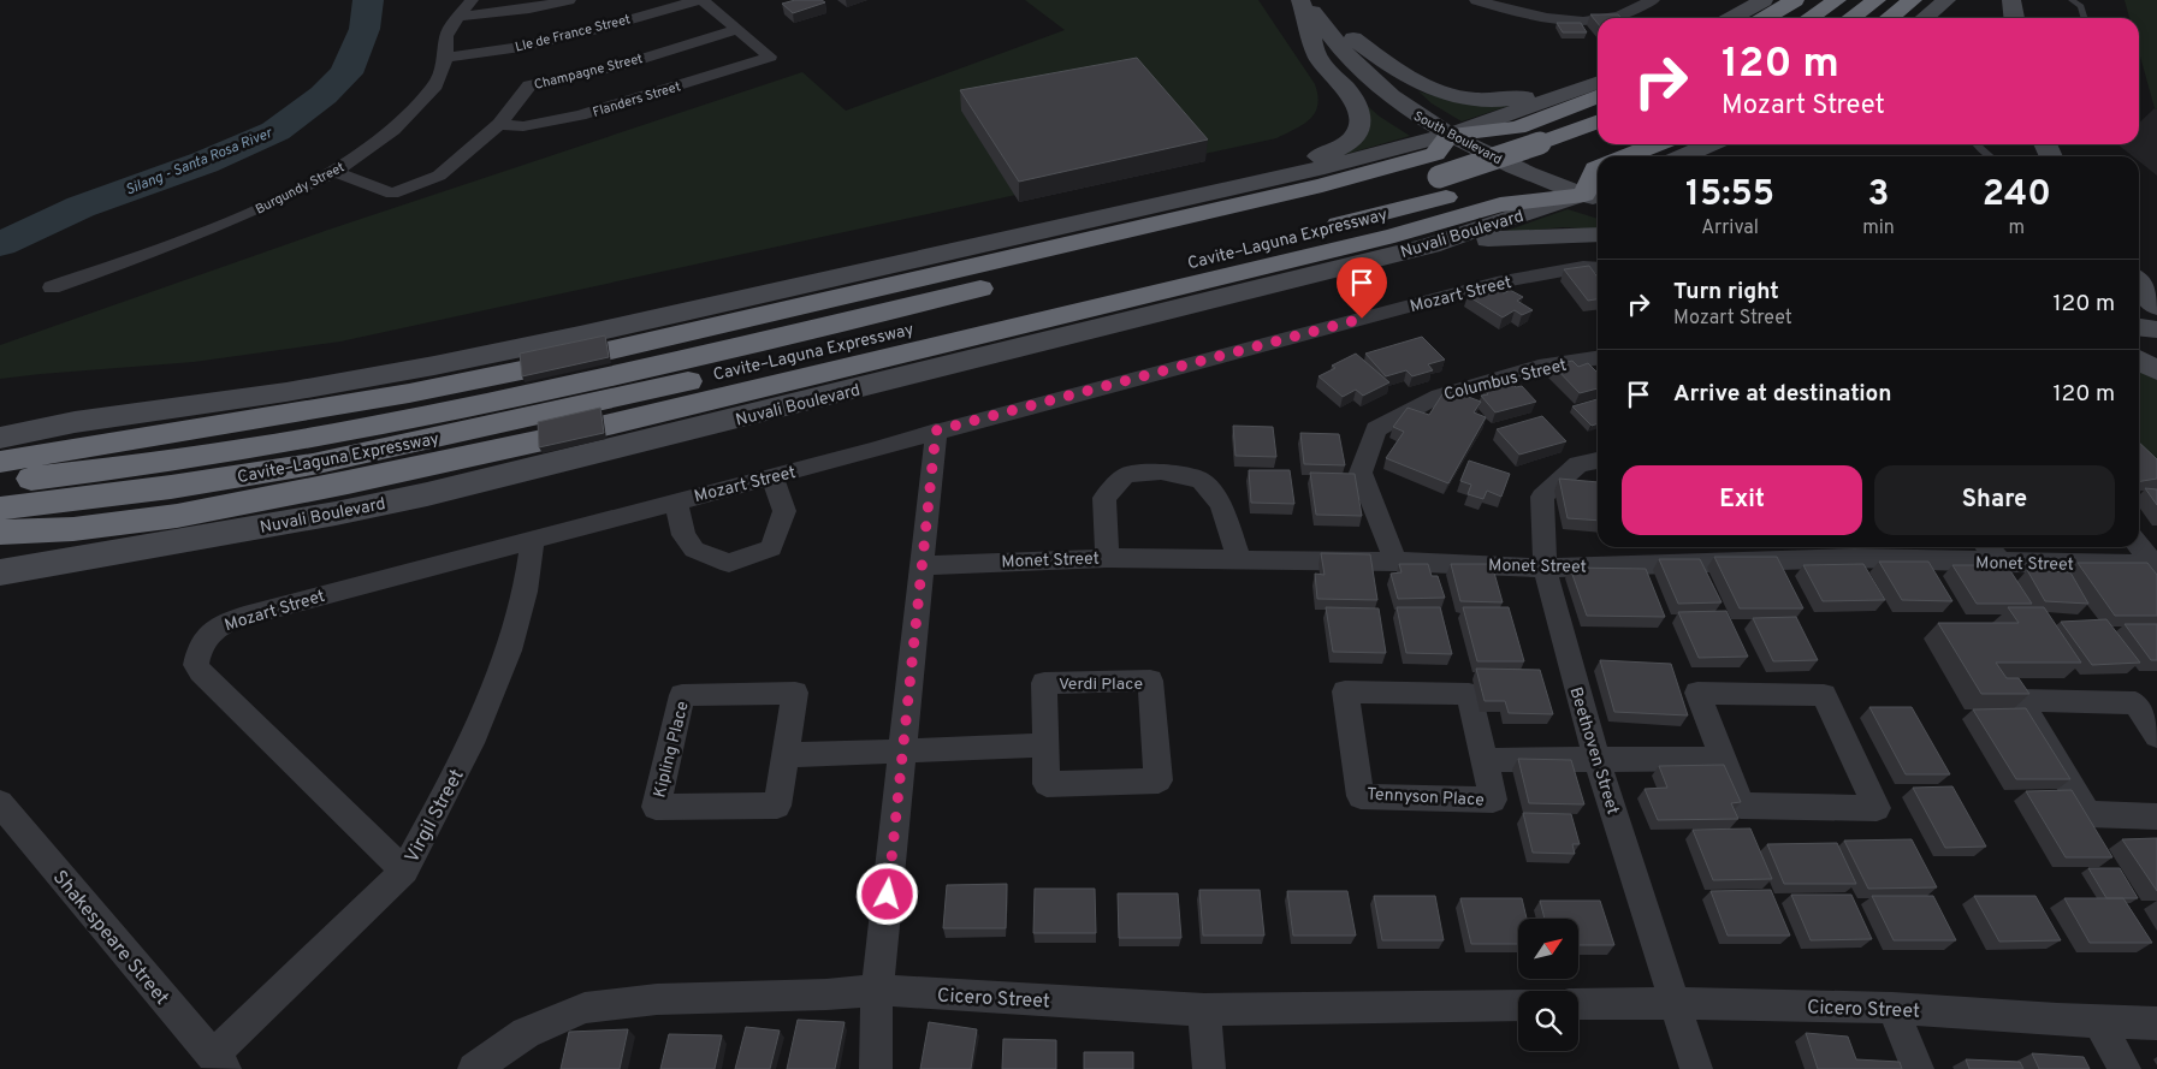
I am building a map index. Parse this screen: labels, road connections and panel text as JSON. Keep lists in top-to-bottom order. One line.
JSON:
{"streets":{"highway":["Cavite–Laguna Expressway"],"main road":["South Boulevard","Nuvali Boulevard"],"street":["Lle de France Street","Champagne Street","Flanders Street","Burgundy Street","Mozart Street","Columbus Street","Monet Street","Verdi Place","Kipling Place","Beethoven Street","Tennyson Place","Virgil Street","Shakespeare Street","Cicero Street"]},"crossings":[["Lle de France Street","Burgundy Street"],["Champagne Street","Flanders Street"],["Champagne Street","Burgundy Street"],["South Boulevard","Nuvali Boulevard"],["Mozart Street","Virgil Street"],["Columbus Street","Monet Street"],["Monet Street","Beethoven Street"],["Beethoven Street","Cicero Street"],["Virgil Street","Shakespeare Street"]],"water":["Silang - Santa Rosa River"],"north":"top right","page":{"turn":["120 m","Mozart Street"],"eta":["15:55","Arrival","3","min","240","m"],"list":[{"name":"Turn right","note":"Mozart Street","value":"120 m"},{"name":"Arrive at destination","value":"120 m"}],"buttons":["Exit","Share"]}}
